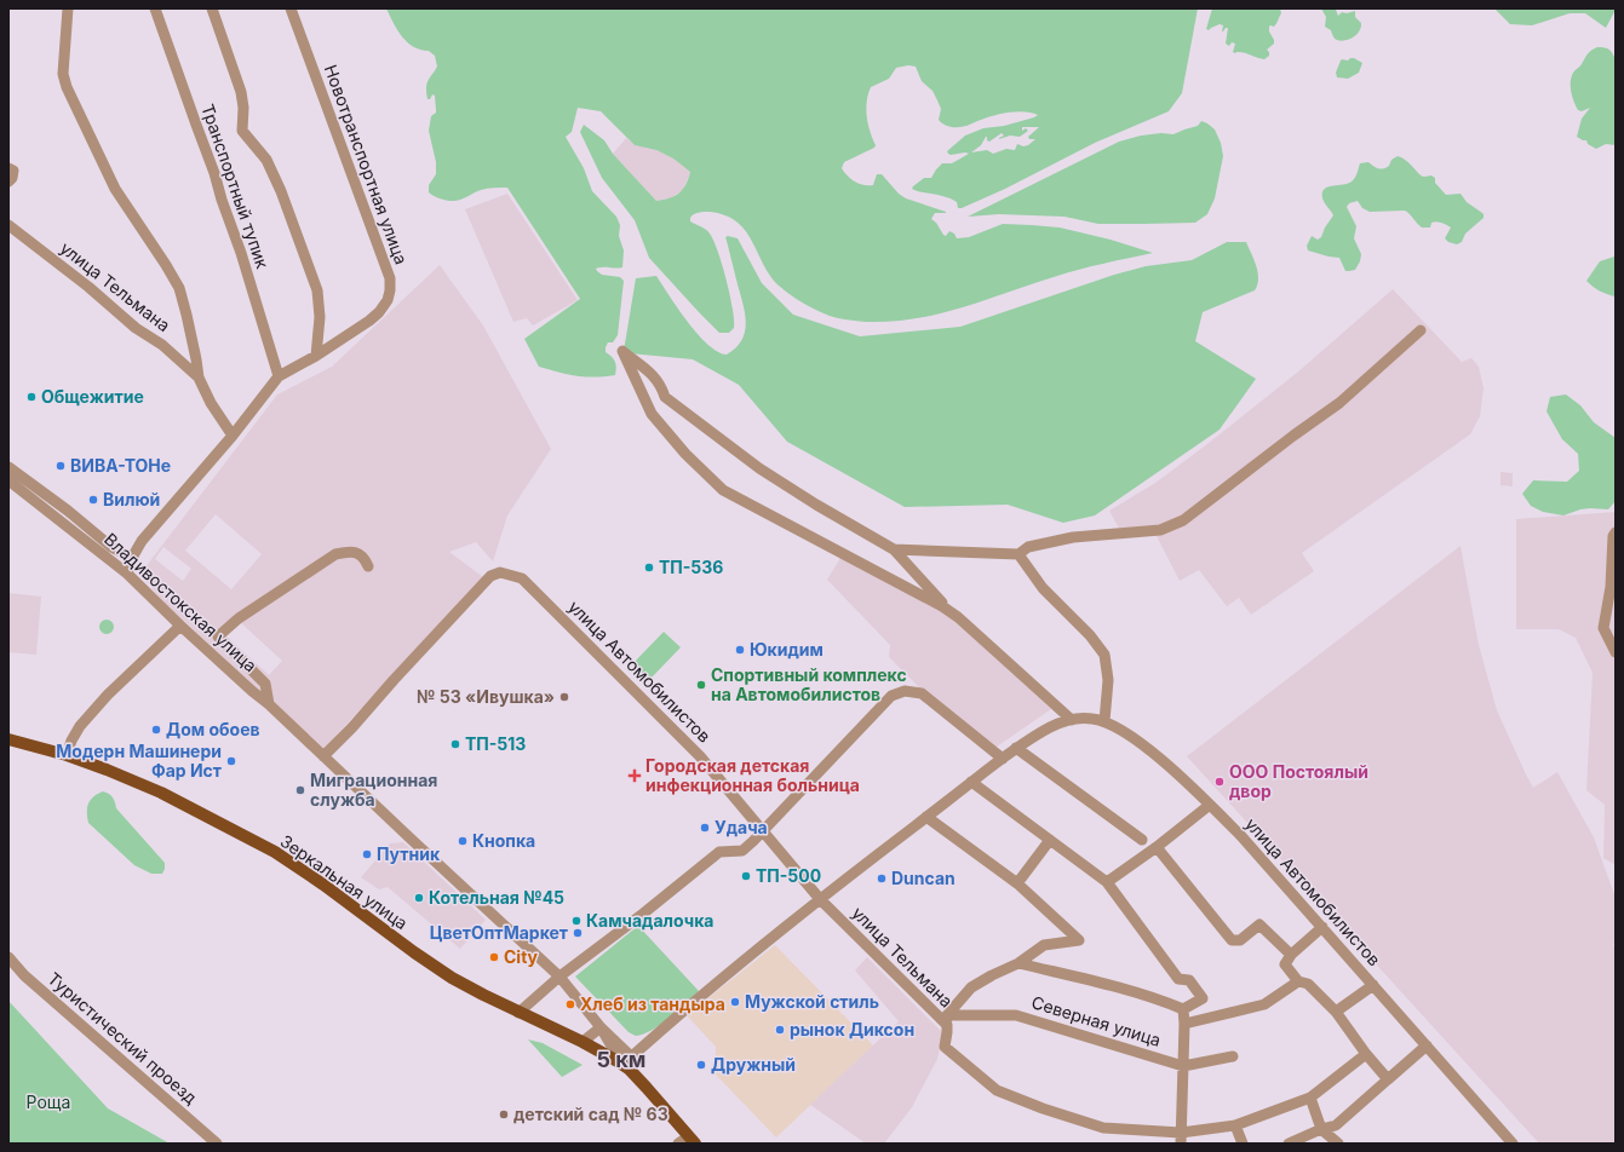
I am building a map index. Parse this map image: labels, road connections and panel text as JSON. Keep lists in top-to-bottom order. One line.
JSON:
{"streets":{"main road":["Зеркальная улица"],"street":["Новотранспортная улица","Транспортный тупик","улица Тельмана","Владивостокская улица","улица Автомобилистов","Северная улица","Туристический проезд"]},"crossings":[["Новотранспортная улица","Транспортный тупик"],["Новотранспортная улица","Владивостокская улица"],["улица Тельмана","улица Автомобилистов"],["улица Тельмана","Северная улица"],["Владивостокская улица","улица Автомобилистов"],["Владивостокская улица","Зеркальная улица"],["улица Автомобилистов","Зеркальная улица"]],"districts":["5 км"],"parks":["Роща"],"places":{"other":["Общежитие","ВИВА-ТОНе","Вилюй","ТП-536","Юкидим","Спортивный комплекс на Автомобилистов","№ 53 «Ивушка»","Дом обоев","ТП-513","Модерн Машинери Фар Ист","ООО Постоялый двор","Миграционная служба","Удача","Кнопка","Путник","ТП-500","Duncan","Котельная №45","Камчадалочка","ЦветОптМаркет","City","Мужской стиль","Хлеб из тандыра","рынок Диксон","Дружный","детский сад № 63"],"health":["Городская детская инфекционная больница"]}}
